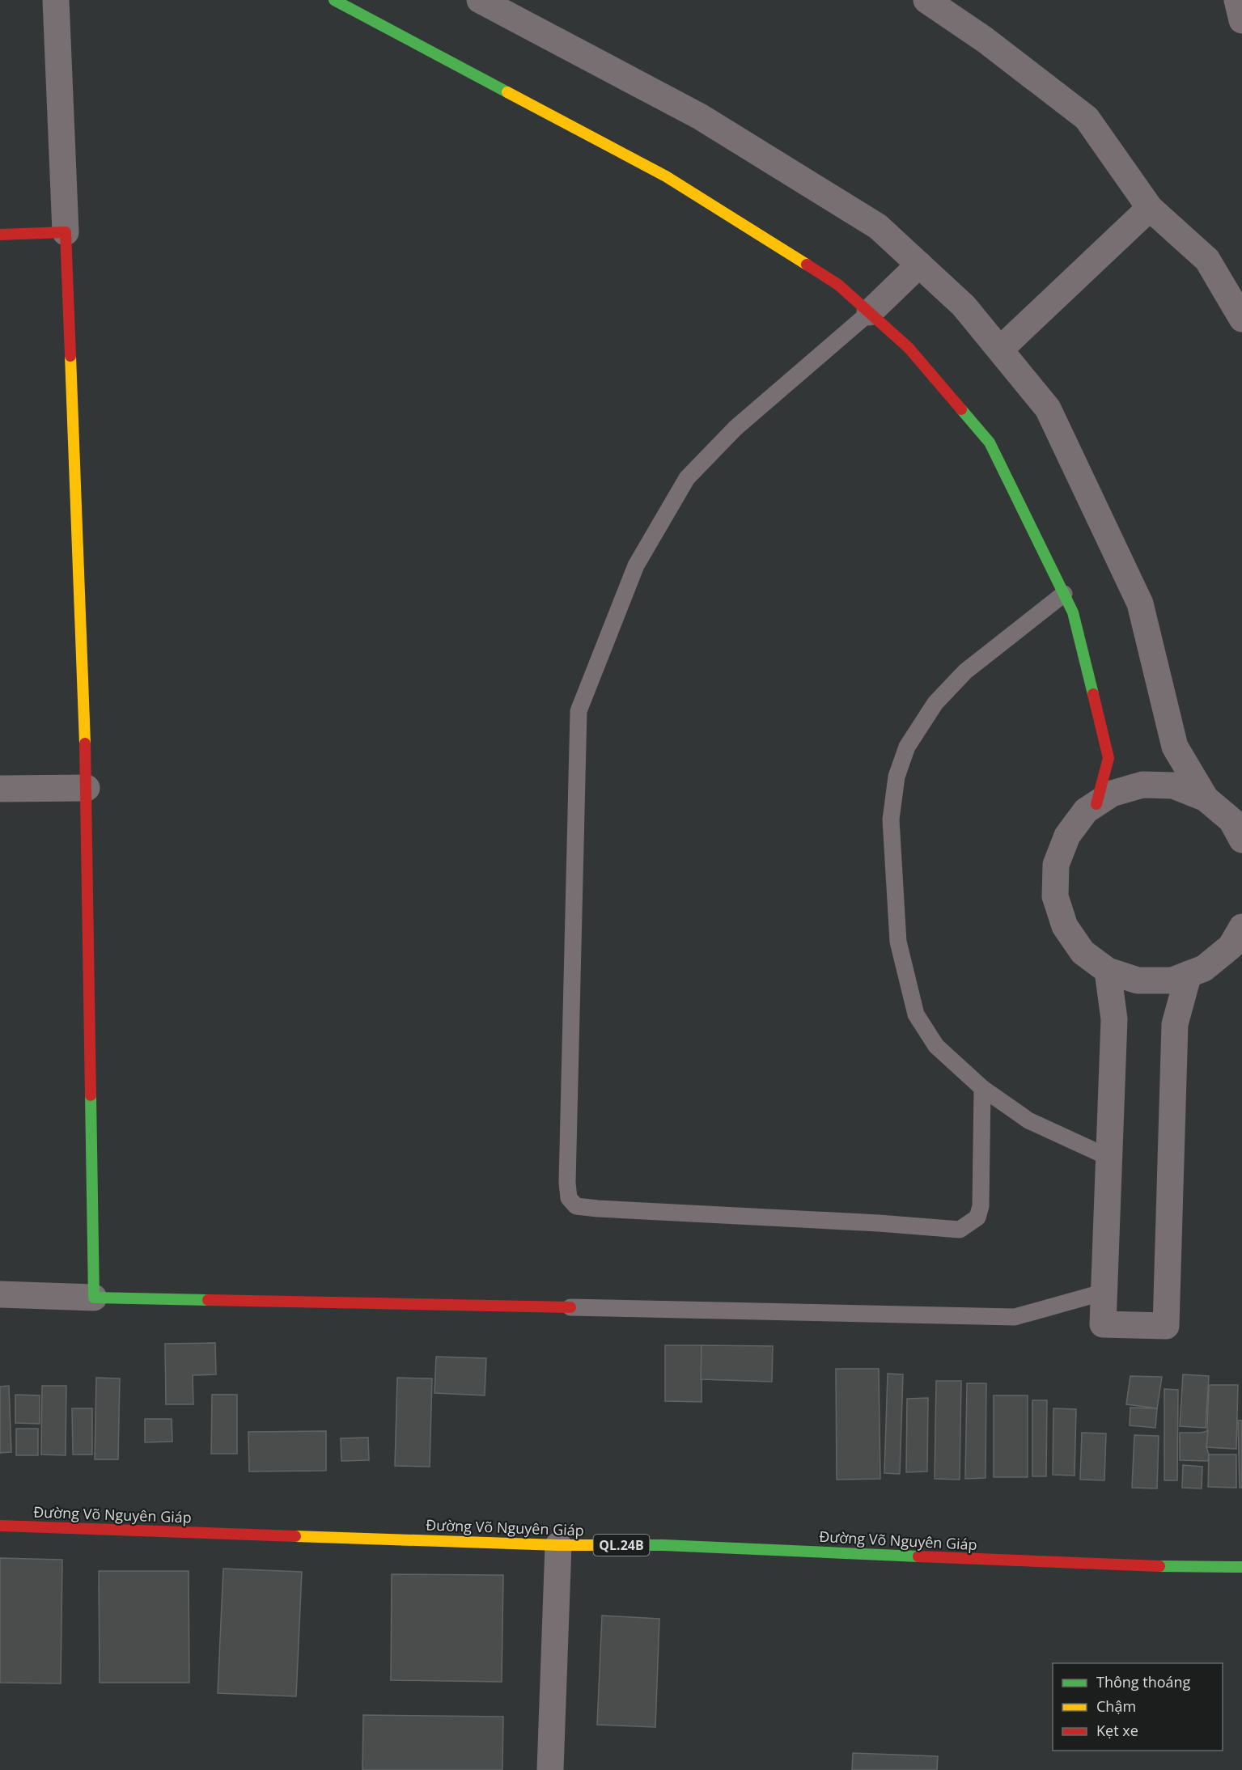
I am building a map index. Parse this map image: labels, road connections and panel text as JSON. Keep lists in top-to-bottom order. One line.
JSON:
{"streets":{"street":["Đường Võ Nguyên Giáp","QL.24B"]},"legend":["Thông thoáng","Chậm","Kẹt xe"]}
